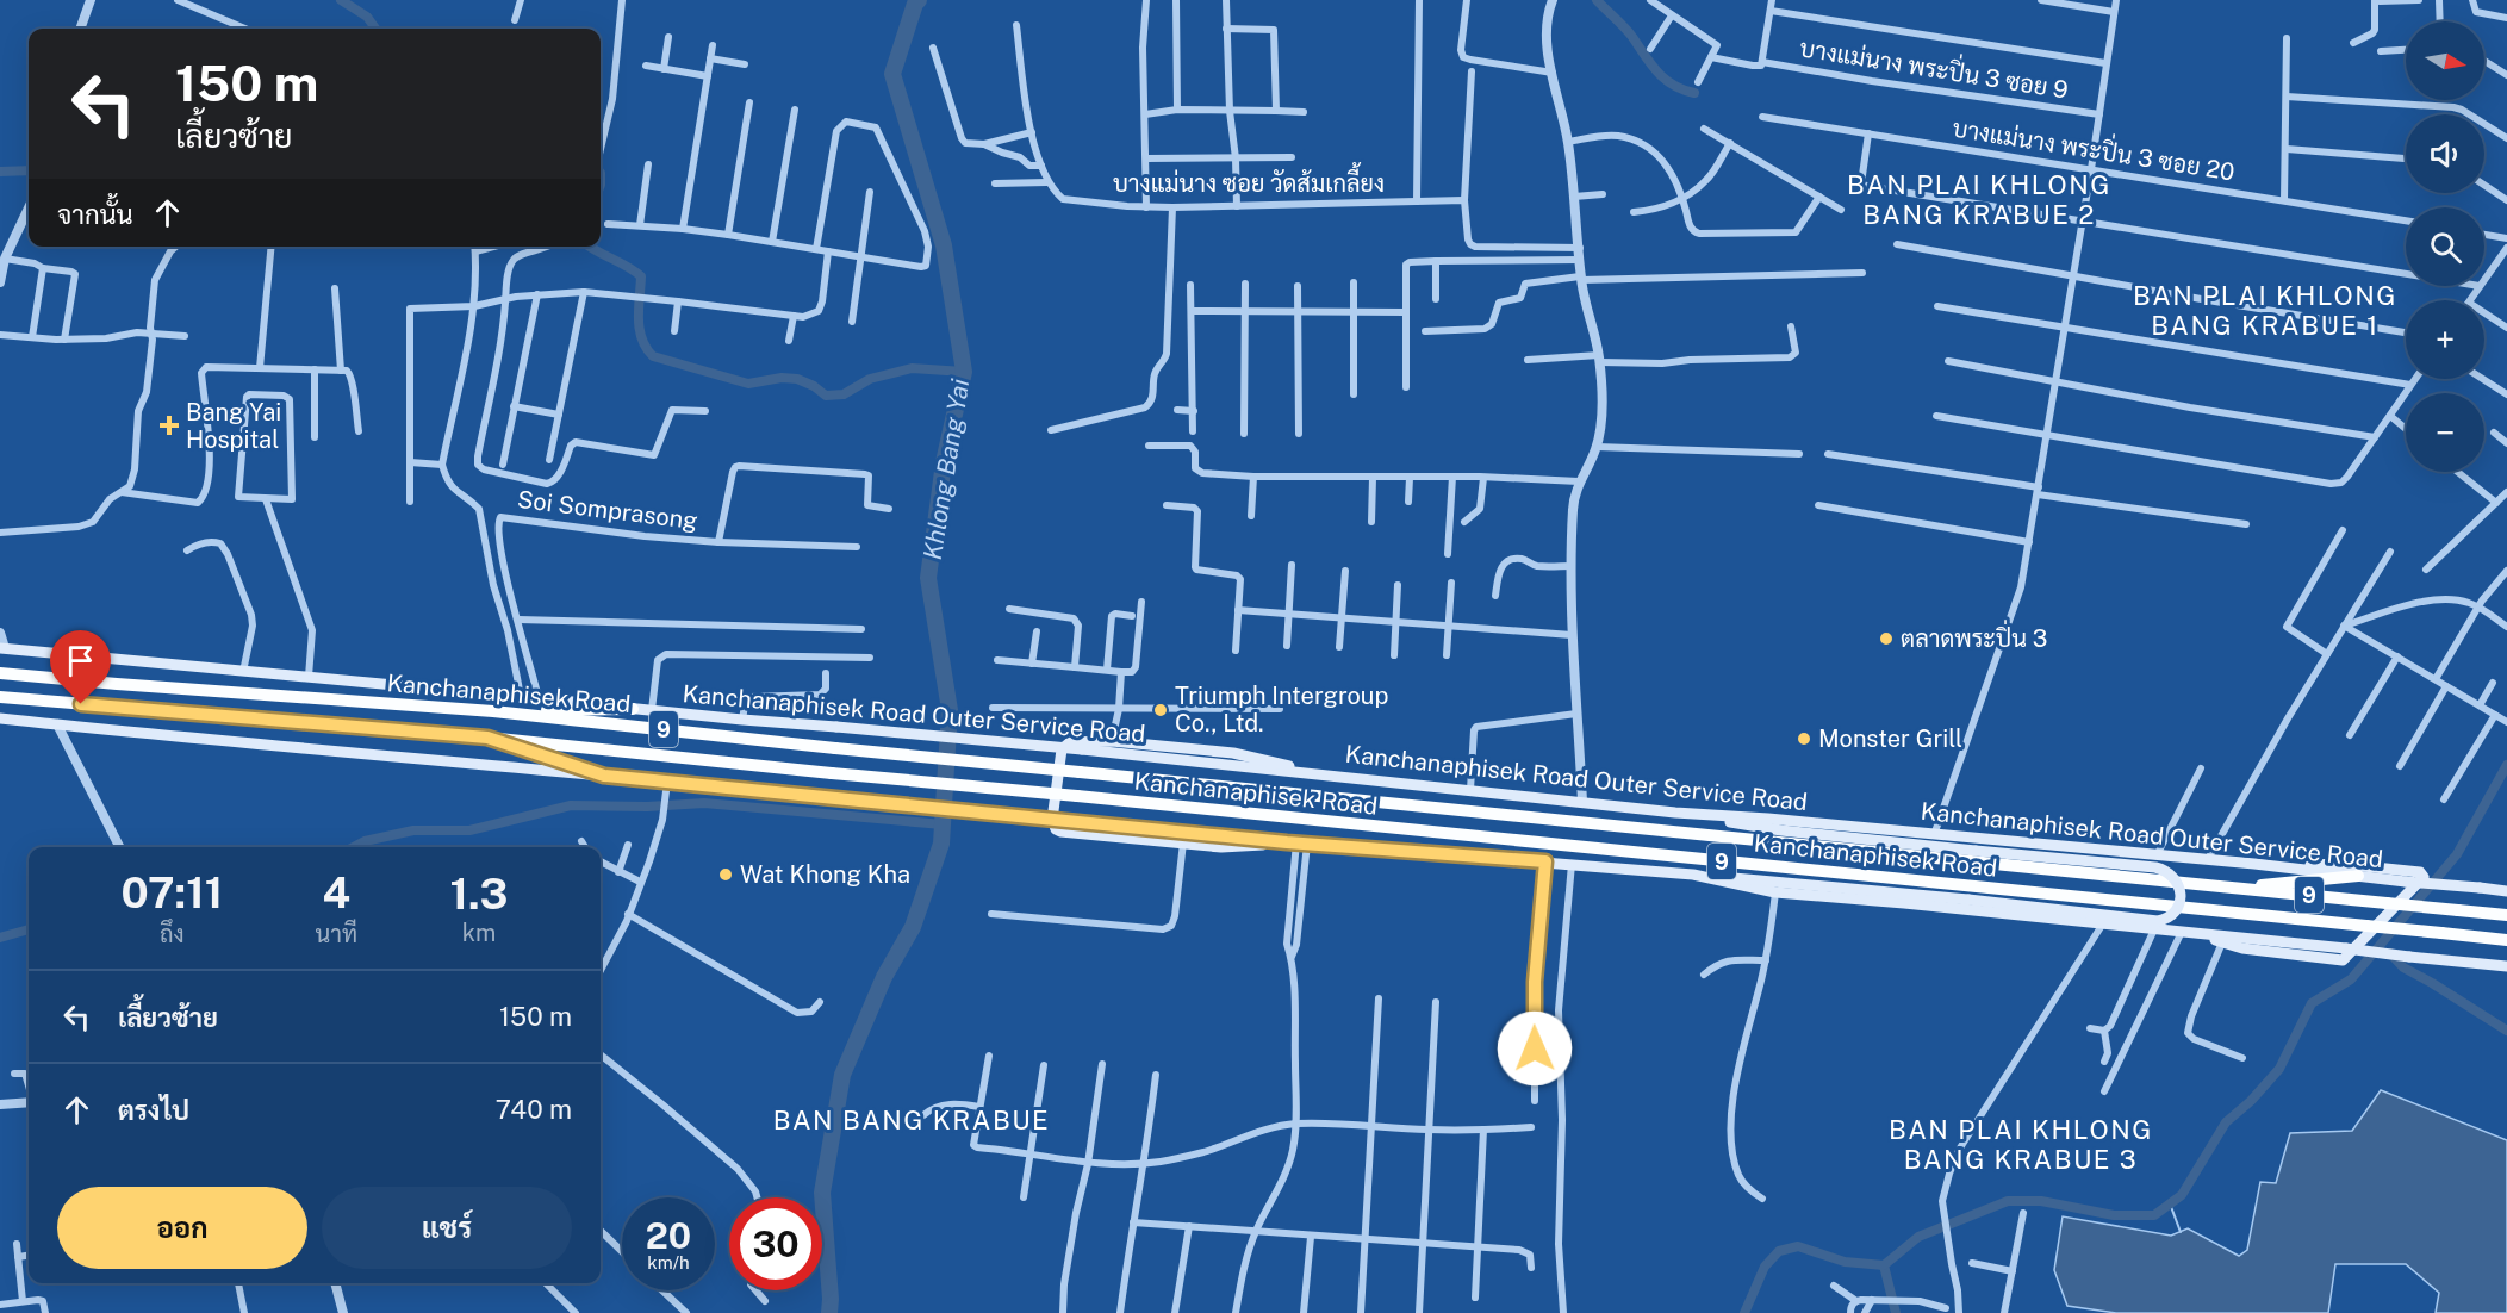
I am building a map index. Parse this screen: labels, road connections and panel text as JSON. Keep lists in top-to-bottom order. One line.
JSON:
{"streets":{"highway":["Kanchanaphisek Road","9"],"main road":["Kanchanaphisek Road Outer Service Road"],"street":["บางแม่นาง พระปิ่น 3 ซอย 9","บางแม่นาง พระปิ่น 3 ซอย 20","บางแม่นาง ซอย วัดส้มเกลี้ยง","Soi Somprasong"]},"crossings":[["Soi Somprasong","Kanchanaphisek Road Outer Service Road"]],"districts":["BAN PLAI KHLONG BANG KRABUE 2","BAN PLAI KHLONG BANG KRABUE 1","BAN BANG KRABUE","BAN PLAI KHLONG BANG KRABUE 3"],"water":["Khlong Bang Yai"],"places":{"health":["Bang Yai Hospital"],"other":["ตลาดพระปิ่น 3","Triumph Intergroup Co., Ltd.","Monster Grill","Wat Khong Kha"]},"north":"right","page":{"map_buttons":["+","−"],"turn":["150 m","เลี้ยวซ้าย"],"then":"จากนั้น","eta":["07:11","ถึง","4","นาที","1.3","km"],"list":[{"name":"เลี้ยวซ้าย","value":"150 m"},{"name":"ตรงไป","value":"740 m"}],"buttons":["ออก","แชร์"],"speed":"20 km/h","limit":"30"}}
